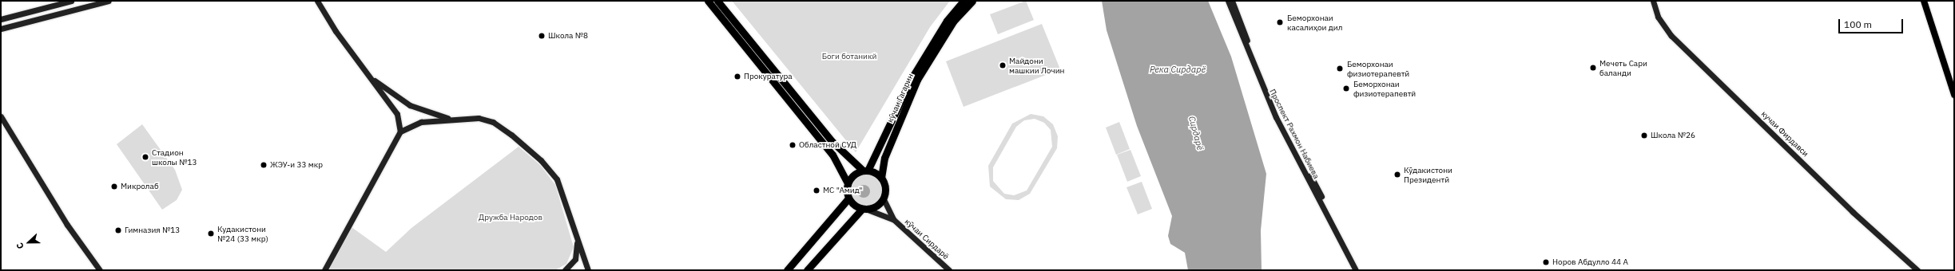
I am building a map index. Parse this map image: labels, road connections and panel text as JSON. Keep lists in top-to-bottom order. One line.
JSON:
{"streets":{"highway":["кӯчаи Гагарин"],"street":["Проспект Рахмон Набиева","кучаи Фирдавси","кӯчаи Сирдарё"]},"water":["Река Сирдарё","Сирдарё"],"parks":["Боги ботаникй","Дружба Народов"],"places":["Беморхонаи касалиҳои дил","Школа №8","Майдони машкии Лочин","Мечеть Сари баланди","Беморхонаи физиотерапевтӣ","Прокуратура","Беморхонаи физиотерапевтй","Школа №26","Областной СУД","Стадион школы №13","ЖЭУ-и 33 мкр","Кӯдакистони Президентӣ","Микролаб","МС \"Амид\"","Гимназия №13","Кудакистони №24 (33 мкр)","Норов Абдулло 44 А"],"scale_bar":"100 m","north":"left"}
